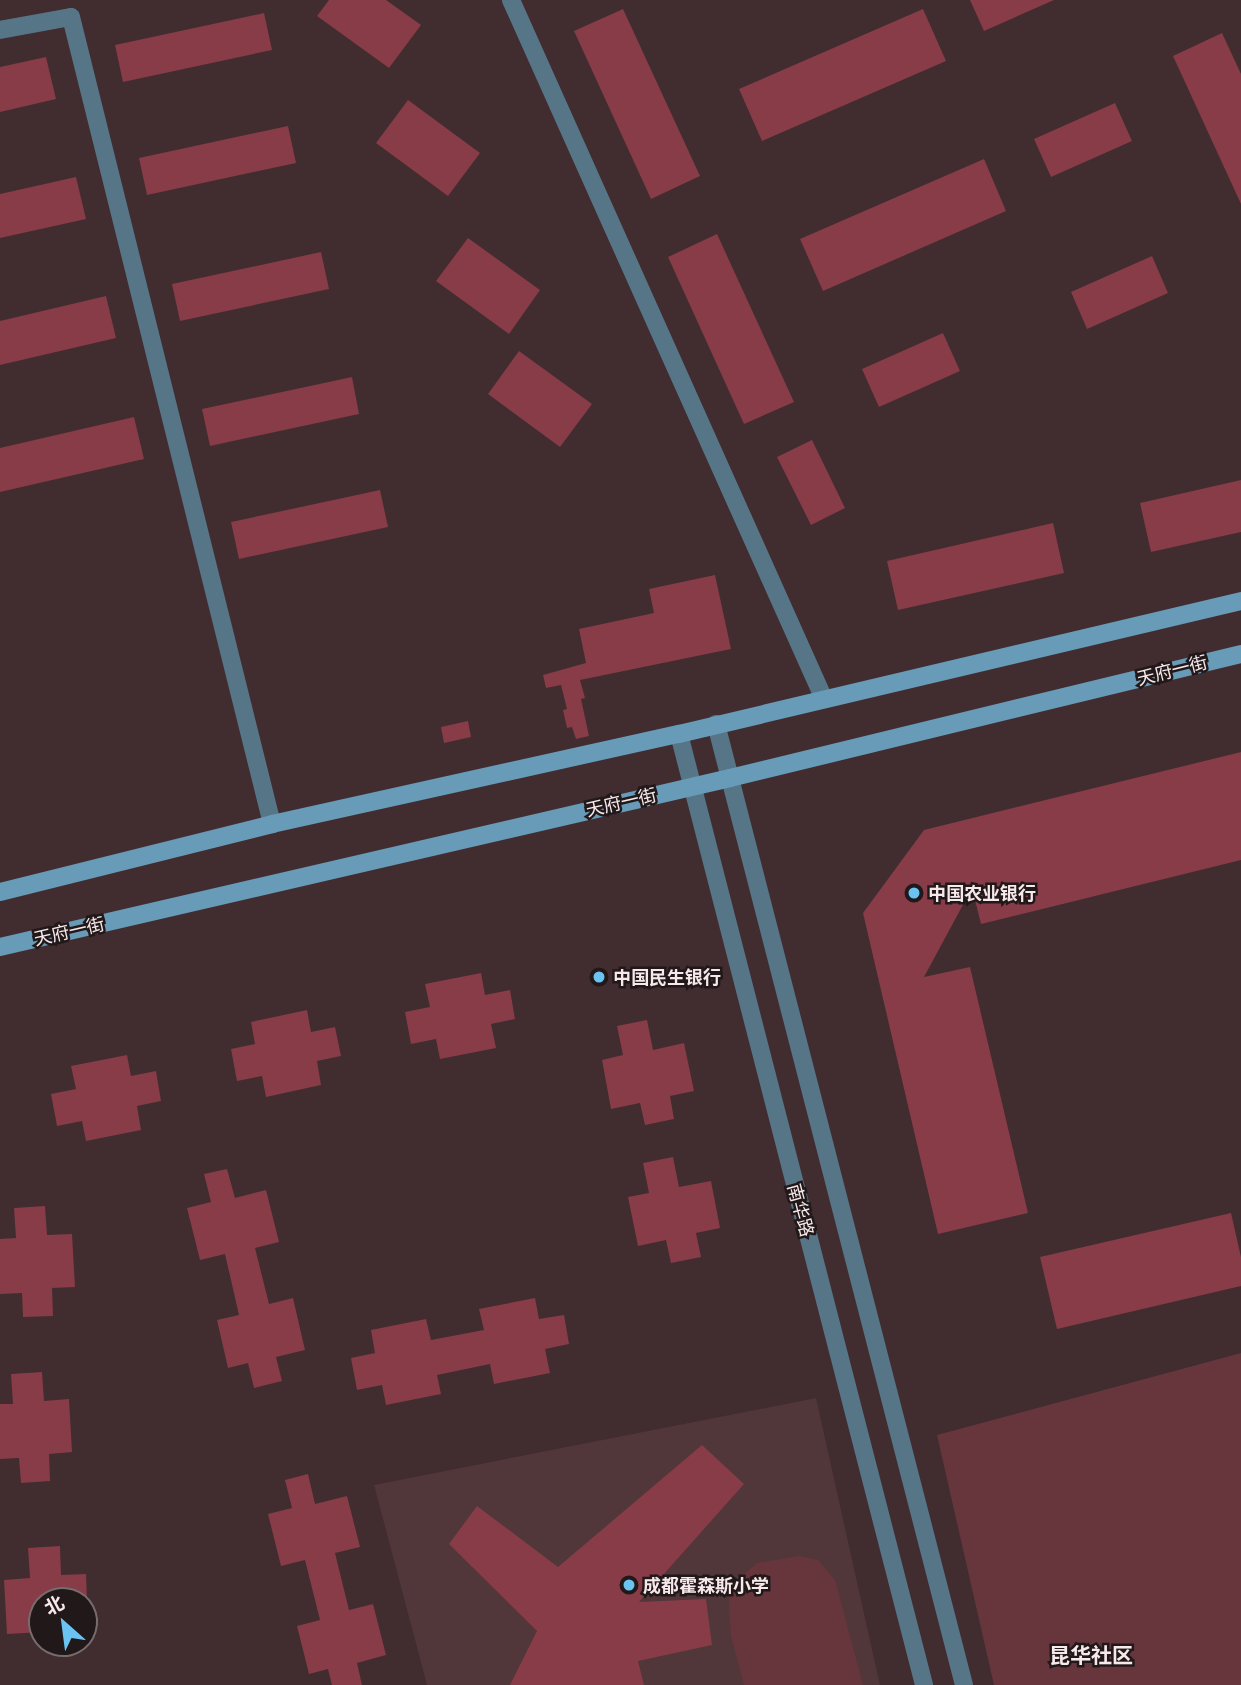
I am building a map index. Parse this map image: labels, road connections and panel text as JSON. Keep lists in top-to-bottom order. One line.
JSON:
{"streets":{"main road":["天府一街"],"street":["南华路"]},"crossings":[["天府一街","南华路"]],"districts":["昆华社区"],"places":["中国农业银行","中国民生银行","成都霍森斯小学"],"north":"top left"}
